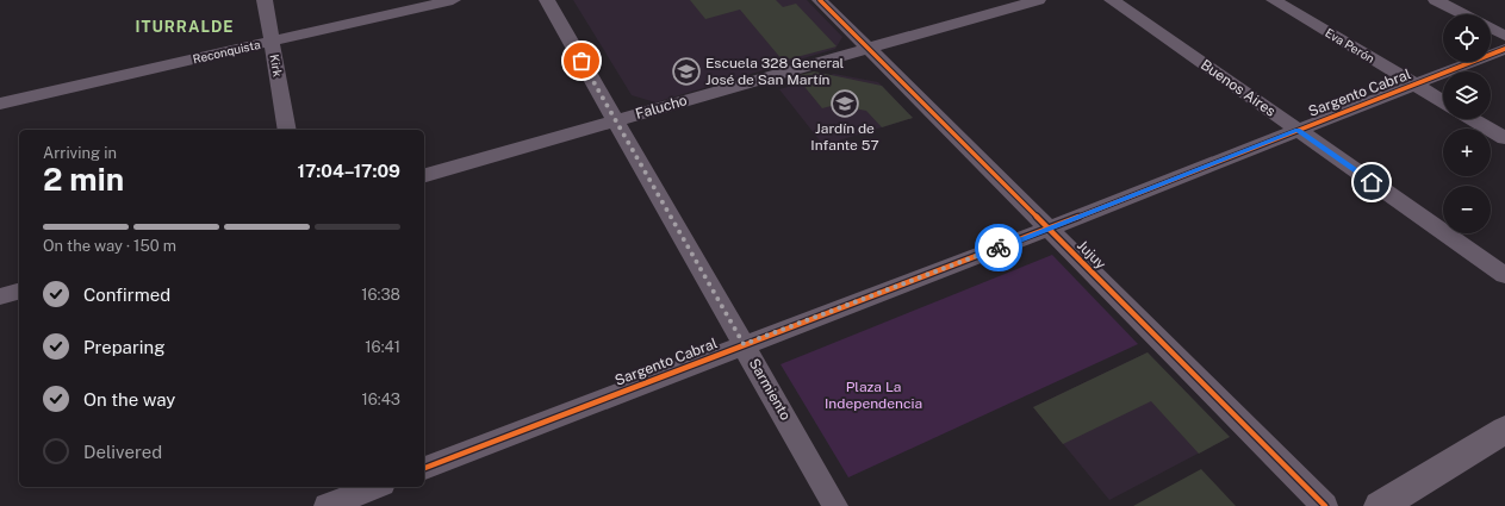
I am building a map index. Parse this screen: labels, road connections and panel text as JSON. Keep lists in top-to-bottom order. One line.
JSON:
{"streets":{"street":["Eva Perón","Reconquista","Kirk","Buenos Aires","Sargento Cabral","Falucho","Jujuy","Sarmiento"]},"crossings":[["Eva Perón","Sargento Cabral"],["Reconquista","Kirk"],["Buenos Aires","Sargento Cabral"],["Sargento Cabral","Jujuy"],["Sargento Cabral","Sarmiento"],["Falucho","Jujuy"],["Falucho","Sarmiento"]],"districts":["ITURRALDE"],"parks":["Plaza La Independencia"],"places":{"school or university":["Escuela 328 General José de San Martín","Jardín de Infante 57"]},"page":{"map_buttons":["+","−"],"heading":["2 min","Arriving in","17:04–17:09"],"bar":"On the way · 150 m","list":[["Confirmed","16:38"],["Preparing","16:41"],["On the way","16:43"],"Delivered"]}}
